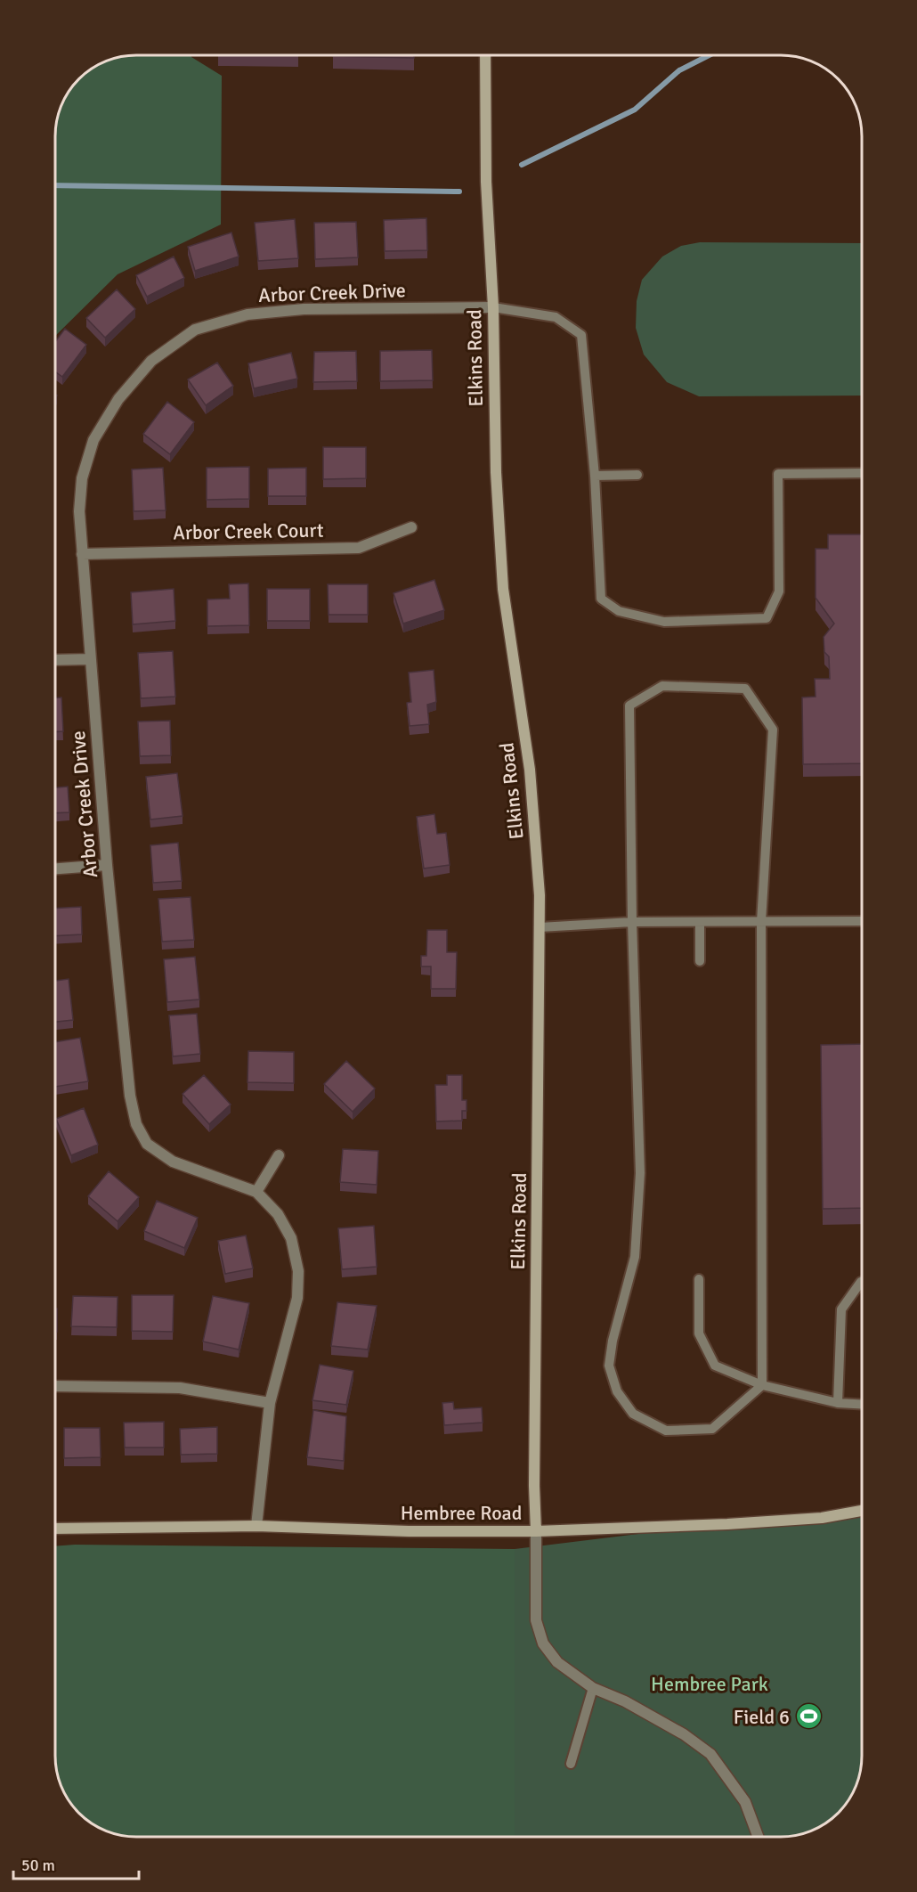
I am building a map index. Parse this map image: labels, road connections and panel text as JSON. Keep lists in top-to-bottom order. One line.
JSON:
{"streets":{"street":["Arbor Creek Drive","Elkins Road","Arbor Creek Court","Hembree Road"]},"crossings":[["Arbor Creek Drive","Elkins Road"],["Arbor Creek Drive","Arbor Creek Court"],["Arbor Creek Drive","Hembree Road"],["Elkins Road","Hembree Road"]],"parks":["Hembree Park"],"places":{"sports":["Field 6"]},"scale_bar":"50 m"}
